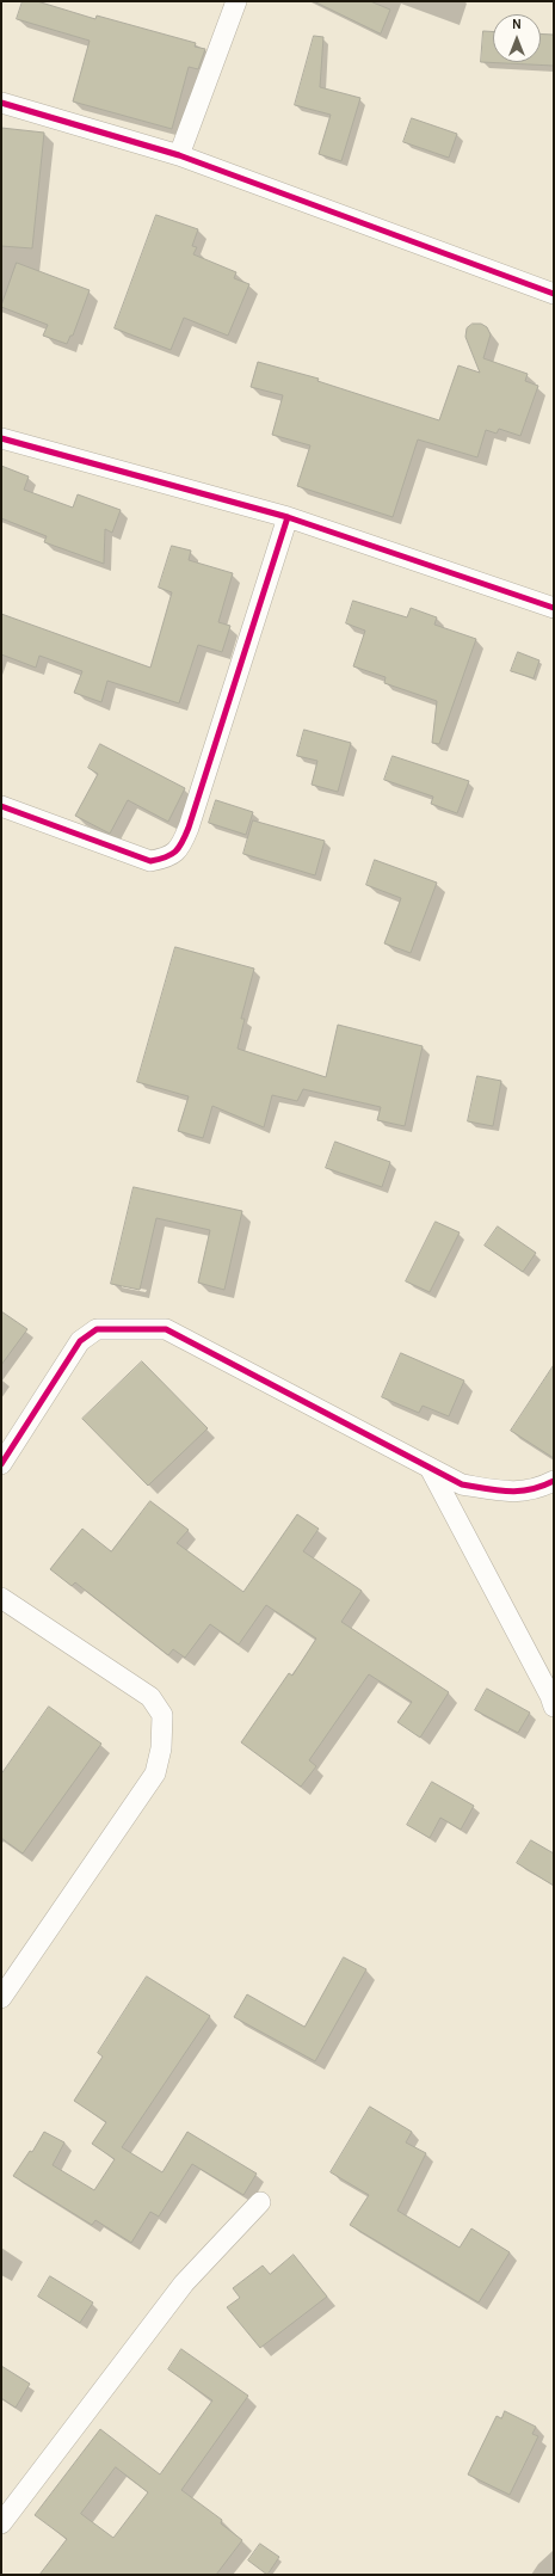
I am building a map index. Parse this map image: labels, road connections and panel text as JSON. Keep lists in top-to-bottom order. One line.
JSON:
{"north":"top"}
